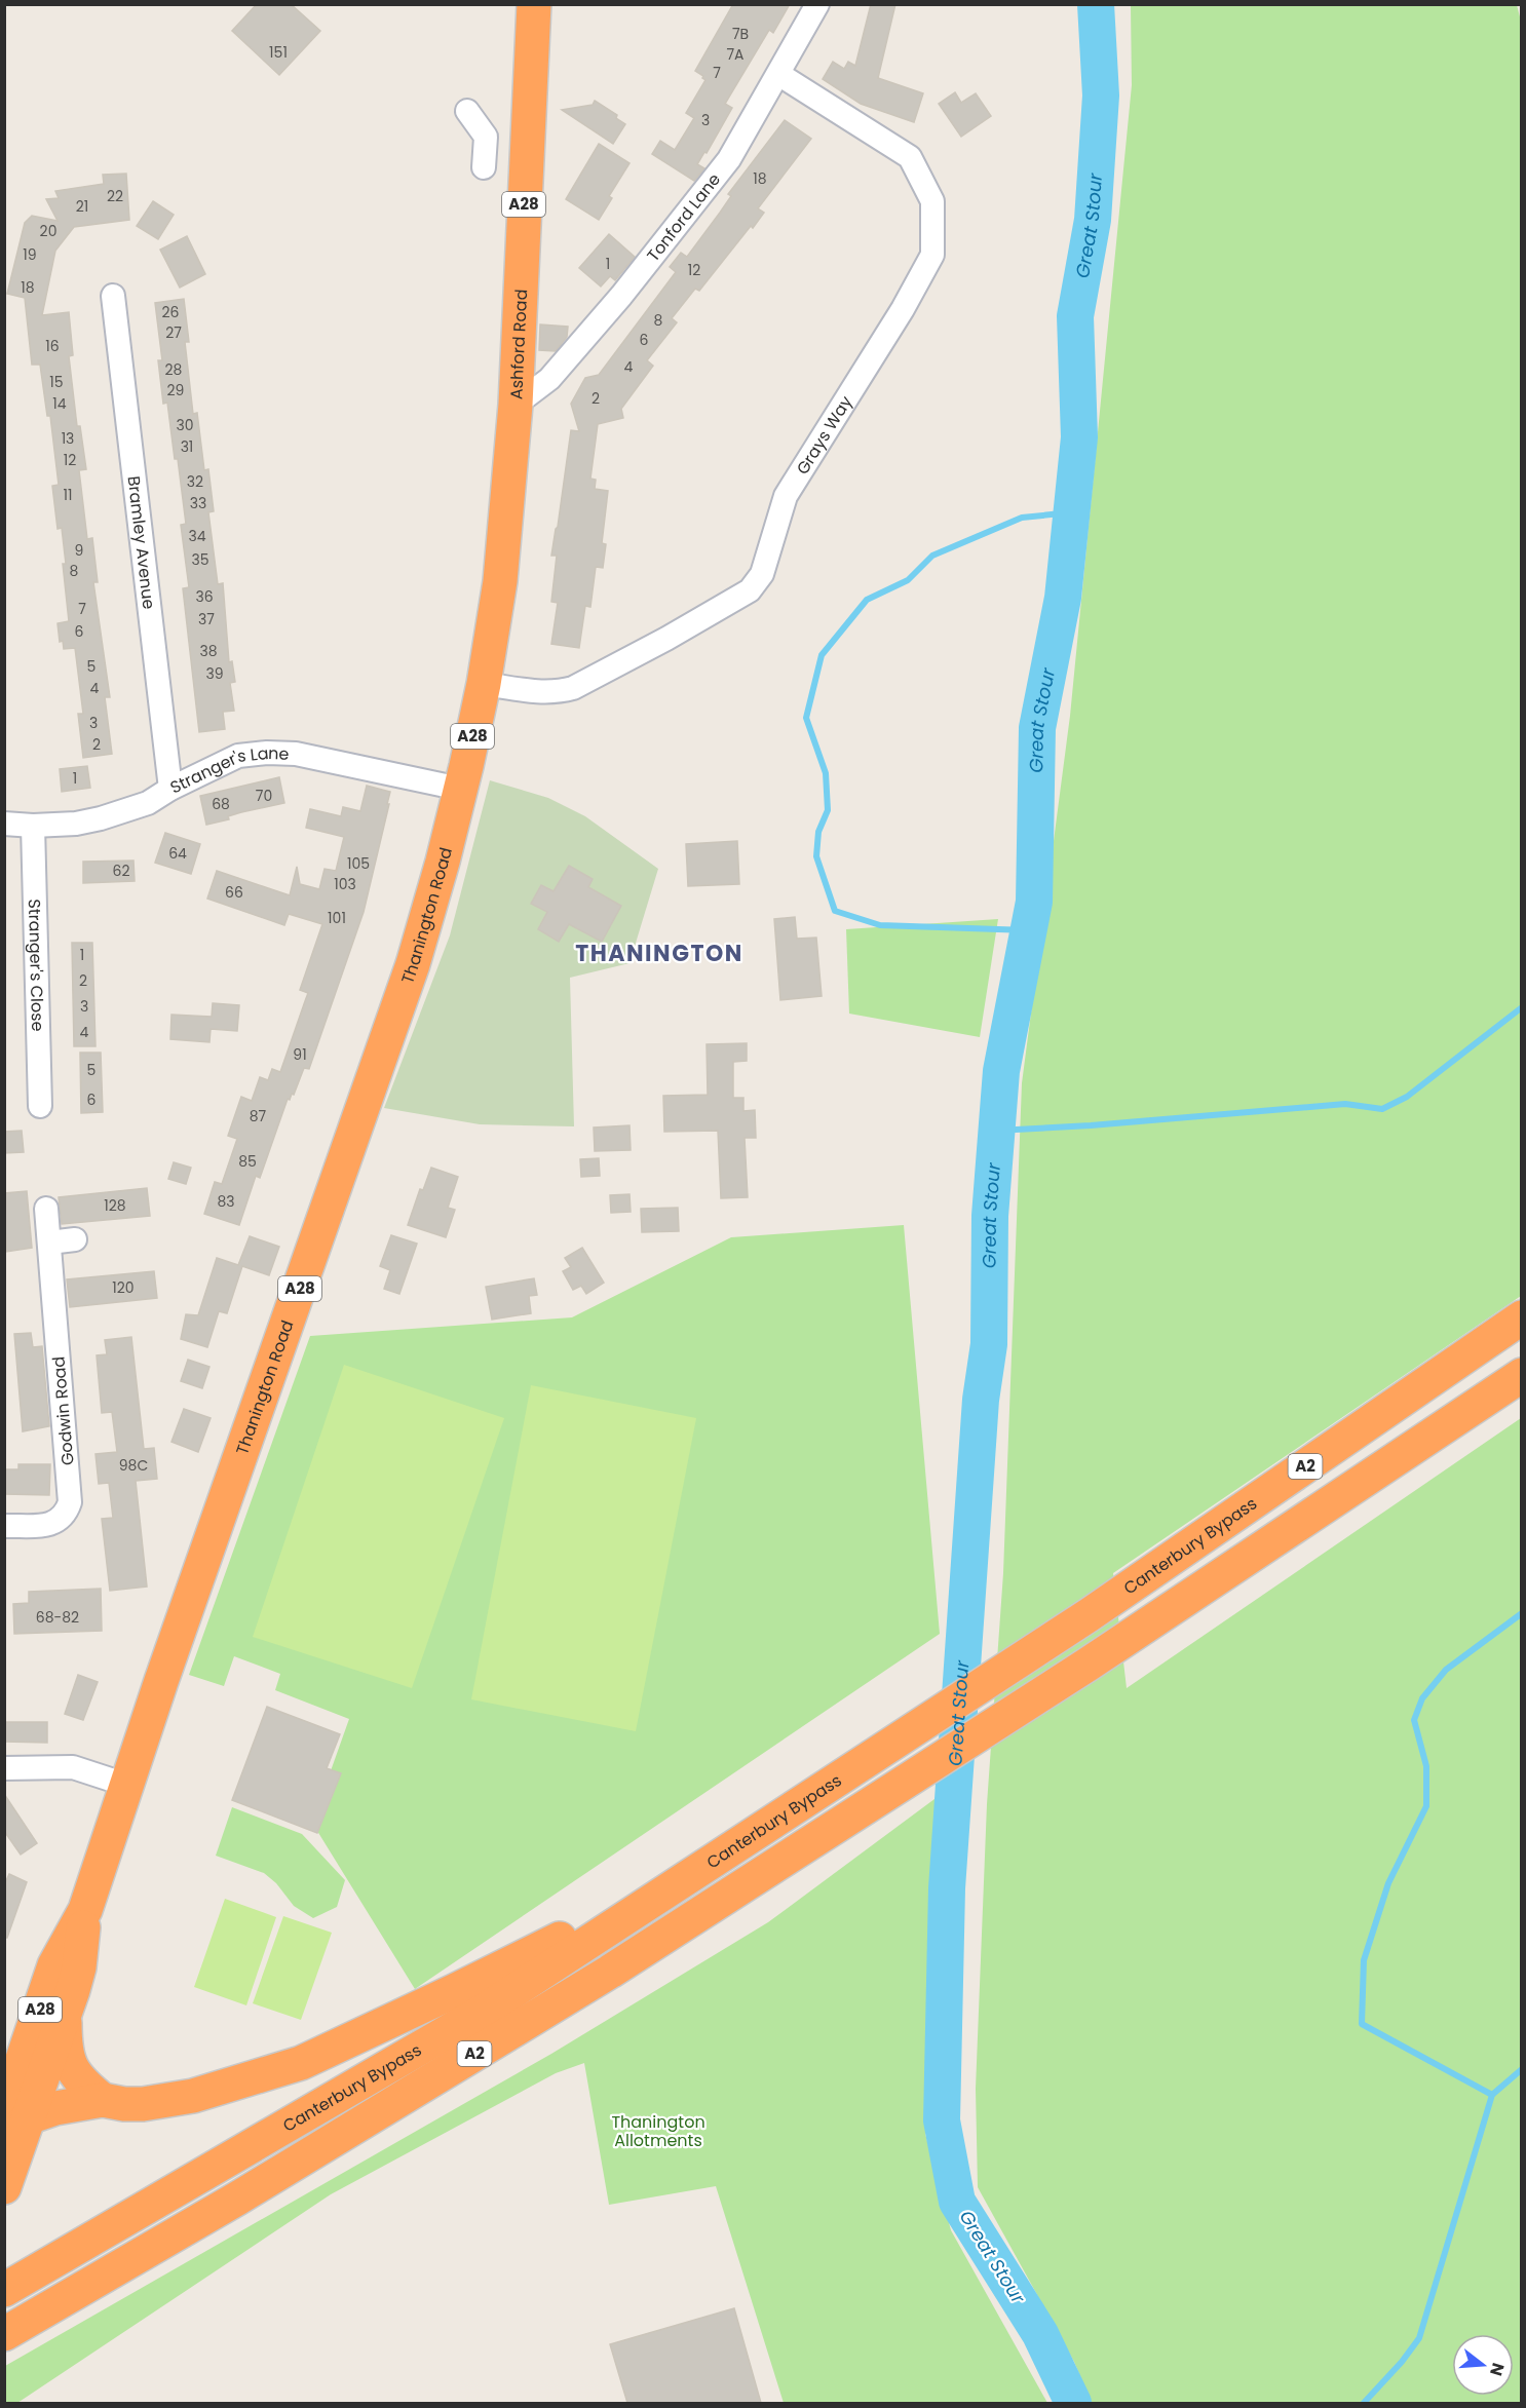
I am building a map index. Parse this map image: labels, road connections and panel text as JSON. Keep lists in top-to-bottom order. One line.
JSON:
{"streets":{"highway":["A28","Ashford Road","Thanington Road","A2","Canterbury Bypass"],"street":["Tonford Lane","Grays Way","Bramley Avenue","Stranger's Lane","Stranger's Close","Godwin Road"]},"crossings":[["Tonford Lane","Ashford Road"],["Tonford Lane","Grays Way"],["Ashford Road","Grays Way"],["Ashford Road","Thanington Road"],["Grays Way","Thanington Road"],["Bramley Avenue","Stranger's Lane"],["Stranger's Lane","Thanington Road"],["Stranger's Lane","Stranger's Close"],["Thanington Road","A2"],["A2","Canterbury Bypass"]],"districts":["THANINGTON"],"water":["Great Stour"],"parks":["Thanington Allotments"],"house_numbers":["7B","151","7A","7","3","18","22","21","20","19","1","12","18","26","8","27","6","16","4","28","15","29","2","14","30","13","31","12","32","11","33","34","9","35","8","36","7","37","6","38","5","39","4","3","2","1","70","68","64","105","62","103","66","101","1","2","3","4","91","5","6","87","85","83","128","120","98C","68-82"],"north":"right"}
